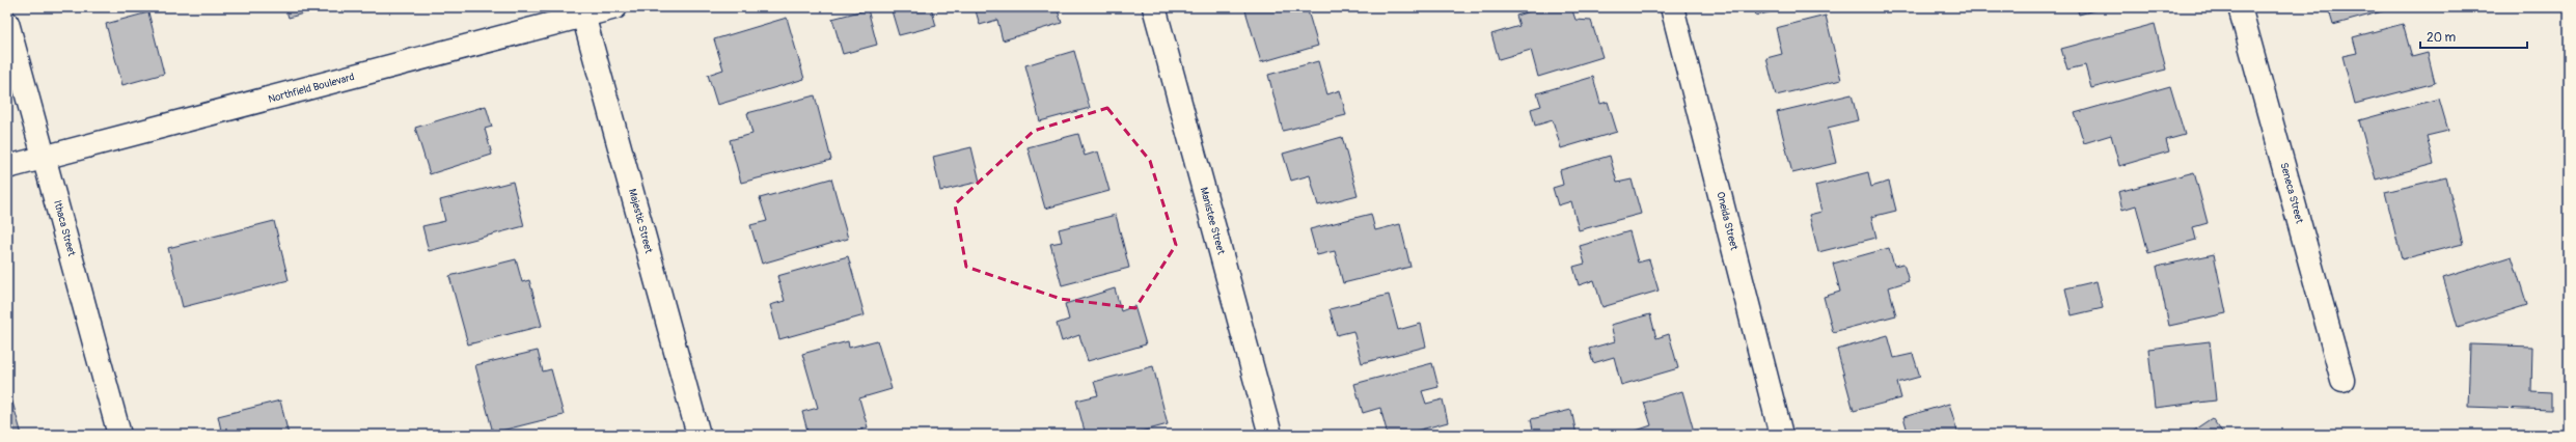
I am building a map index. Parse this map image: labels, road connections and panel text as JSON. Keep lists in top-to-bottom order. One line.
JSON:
{"streets":{"street":["Northfield Boulevard","Seneca Street","Majestic Street","Manistee Street","Oneida Street","Ithaca Street"]},"crossings":[["Northfield Boulevard","Majestic Street"],["Northfield Boulevard","Ithaca Street"]],"scale_bar":"20 m"}
